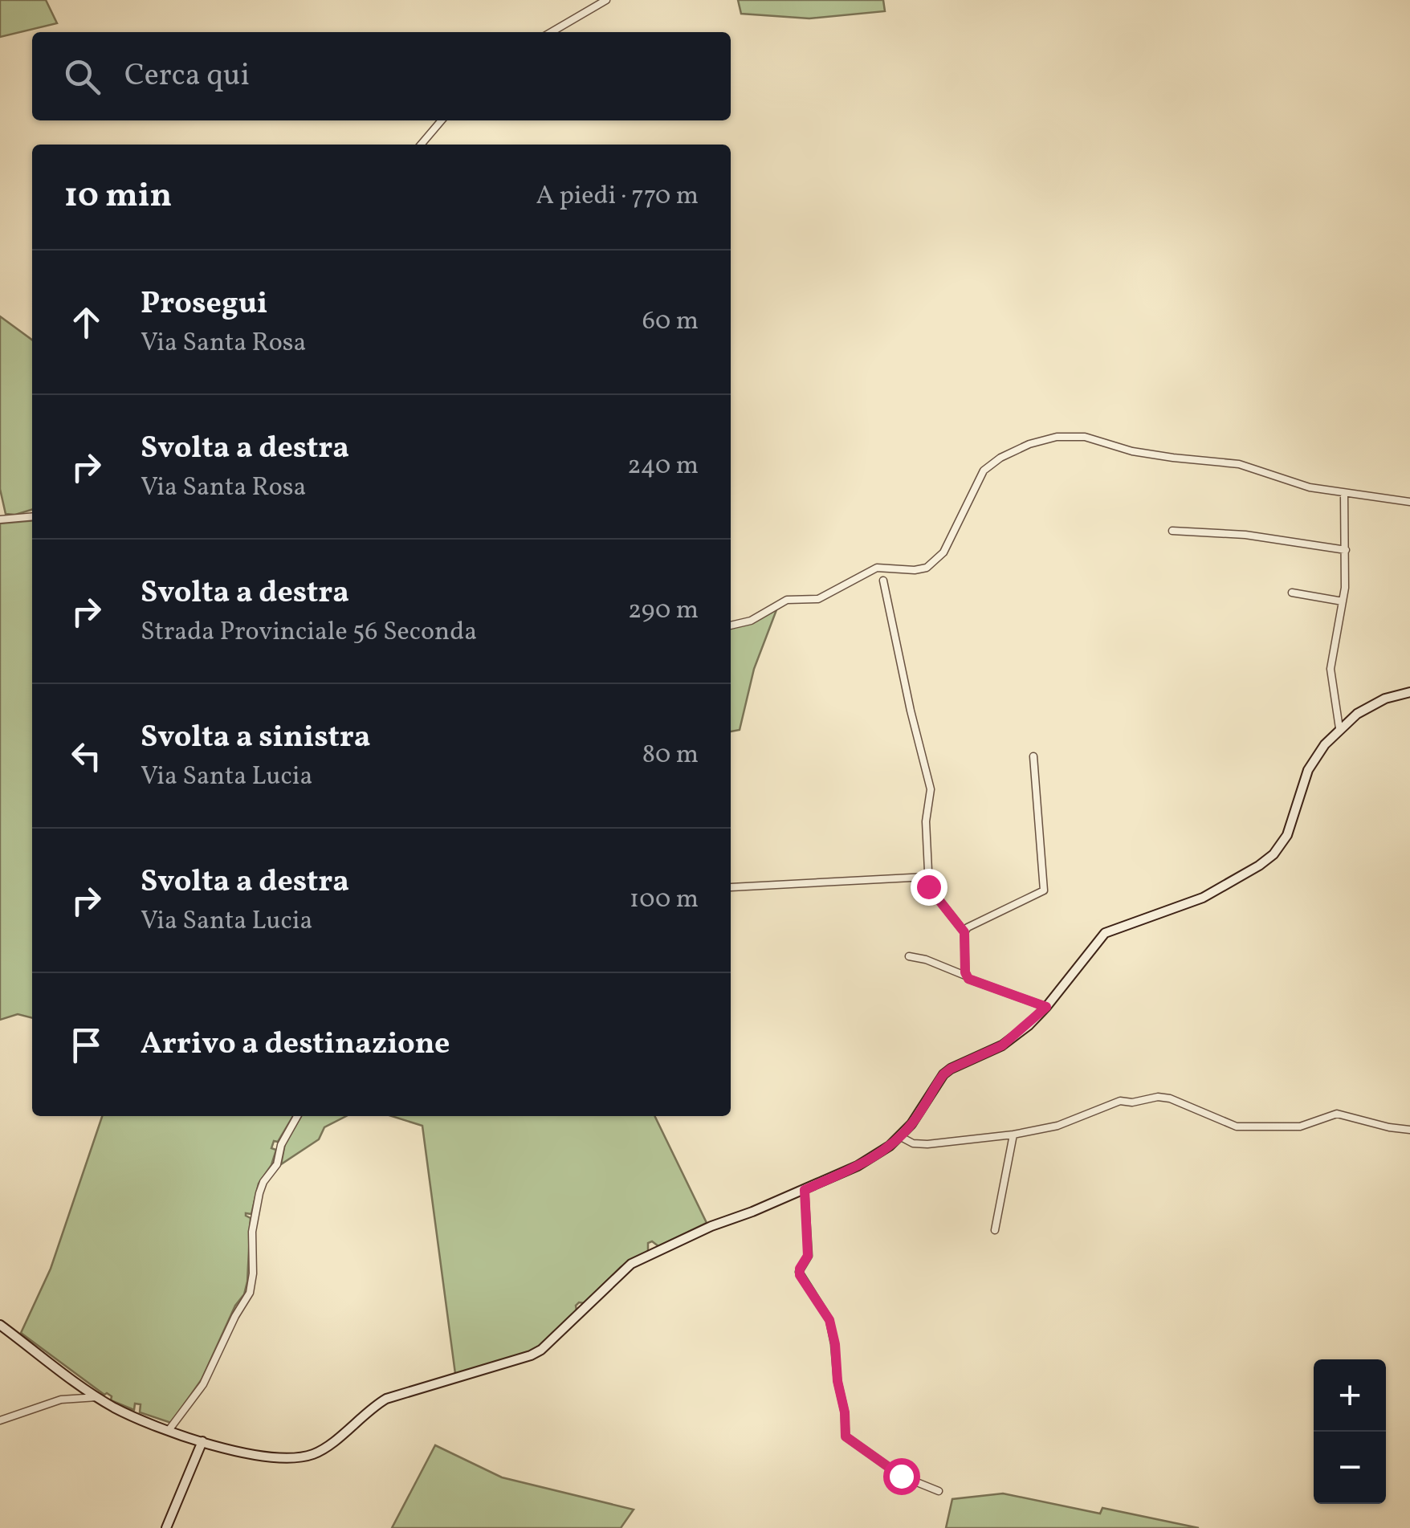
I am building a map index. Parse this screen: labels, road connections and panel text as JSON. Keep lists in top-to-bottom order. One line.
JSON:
{"page":{"search":"Cerca qui","heading":["10 min","A piedi · 770 m"],"list":[["Prosegui","Via Santa Rosa","60 m"],["Svolta a destra","Via Santa Rosa","240 m"],["Svolta a destra","Strada Provinciale 56 Seconda","290 m"],["Svolta a sinistra","Via Santa Lucia","80 m"],["Svolta a destra","Via Santa Lucia","100 m"],"Arrivo a destinazione"],"map_buttons":["+","−"]}}
